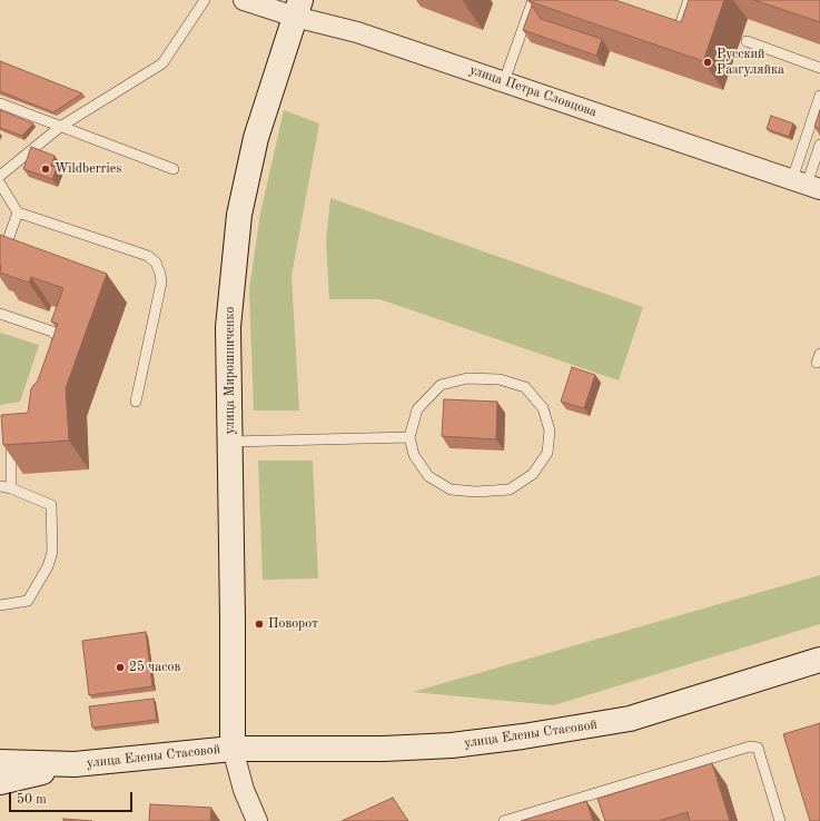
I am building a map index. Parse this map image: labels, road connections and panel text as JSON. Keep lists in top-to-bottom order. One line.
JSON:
{"streets":{"main road":["улица Мирошниченко","улица Елены Стасовой"],"street":["улица Петра Словцова"]},"crossings":[["улица Петра Словцова","улица Мирошниченко"],["улица Мирошниченко","улица Елены Стасовой"]],"places":["Русский Разгуляйка","Wildberries","Поворот","25 часов"],"scale_bar":"50 m"}
